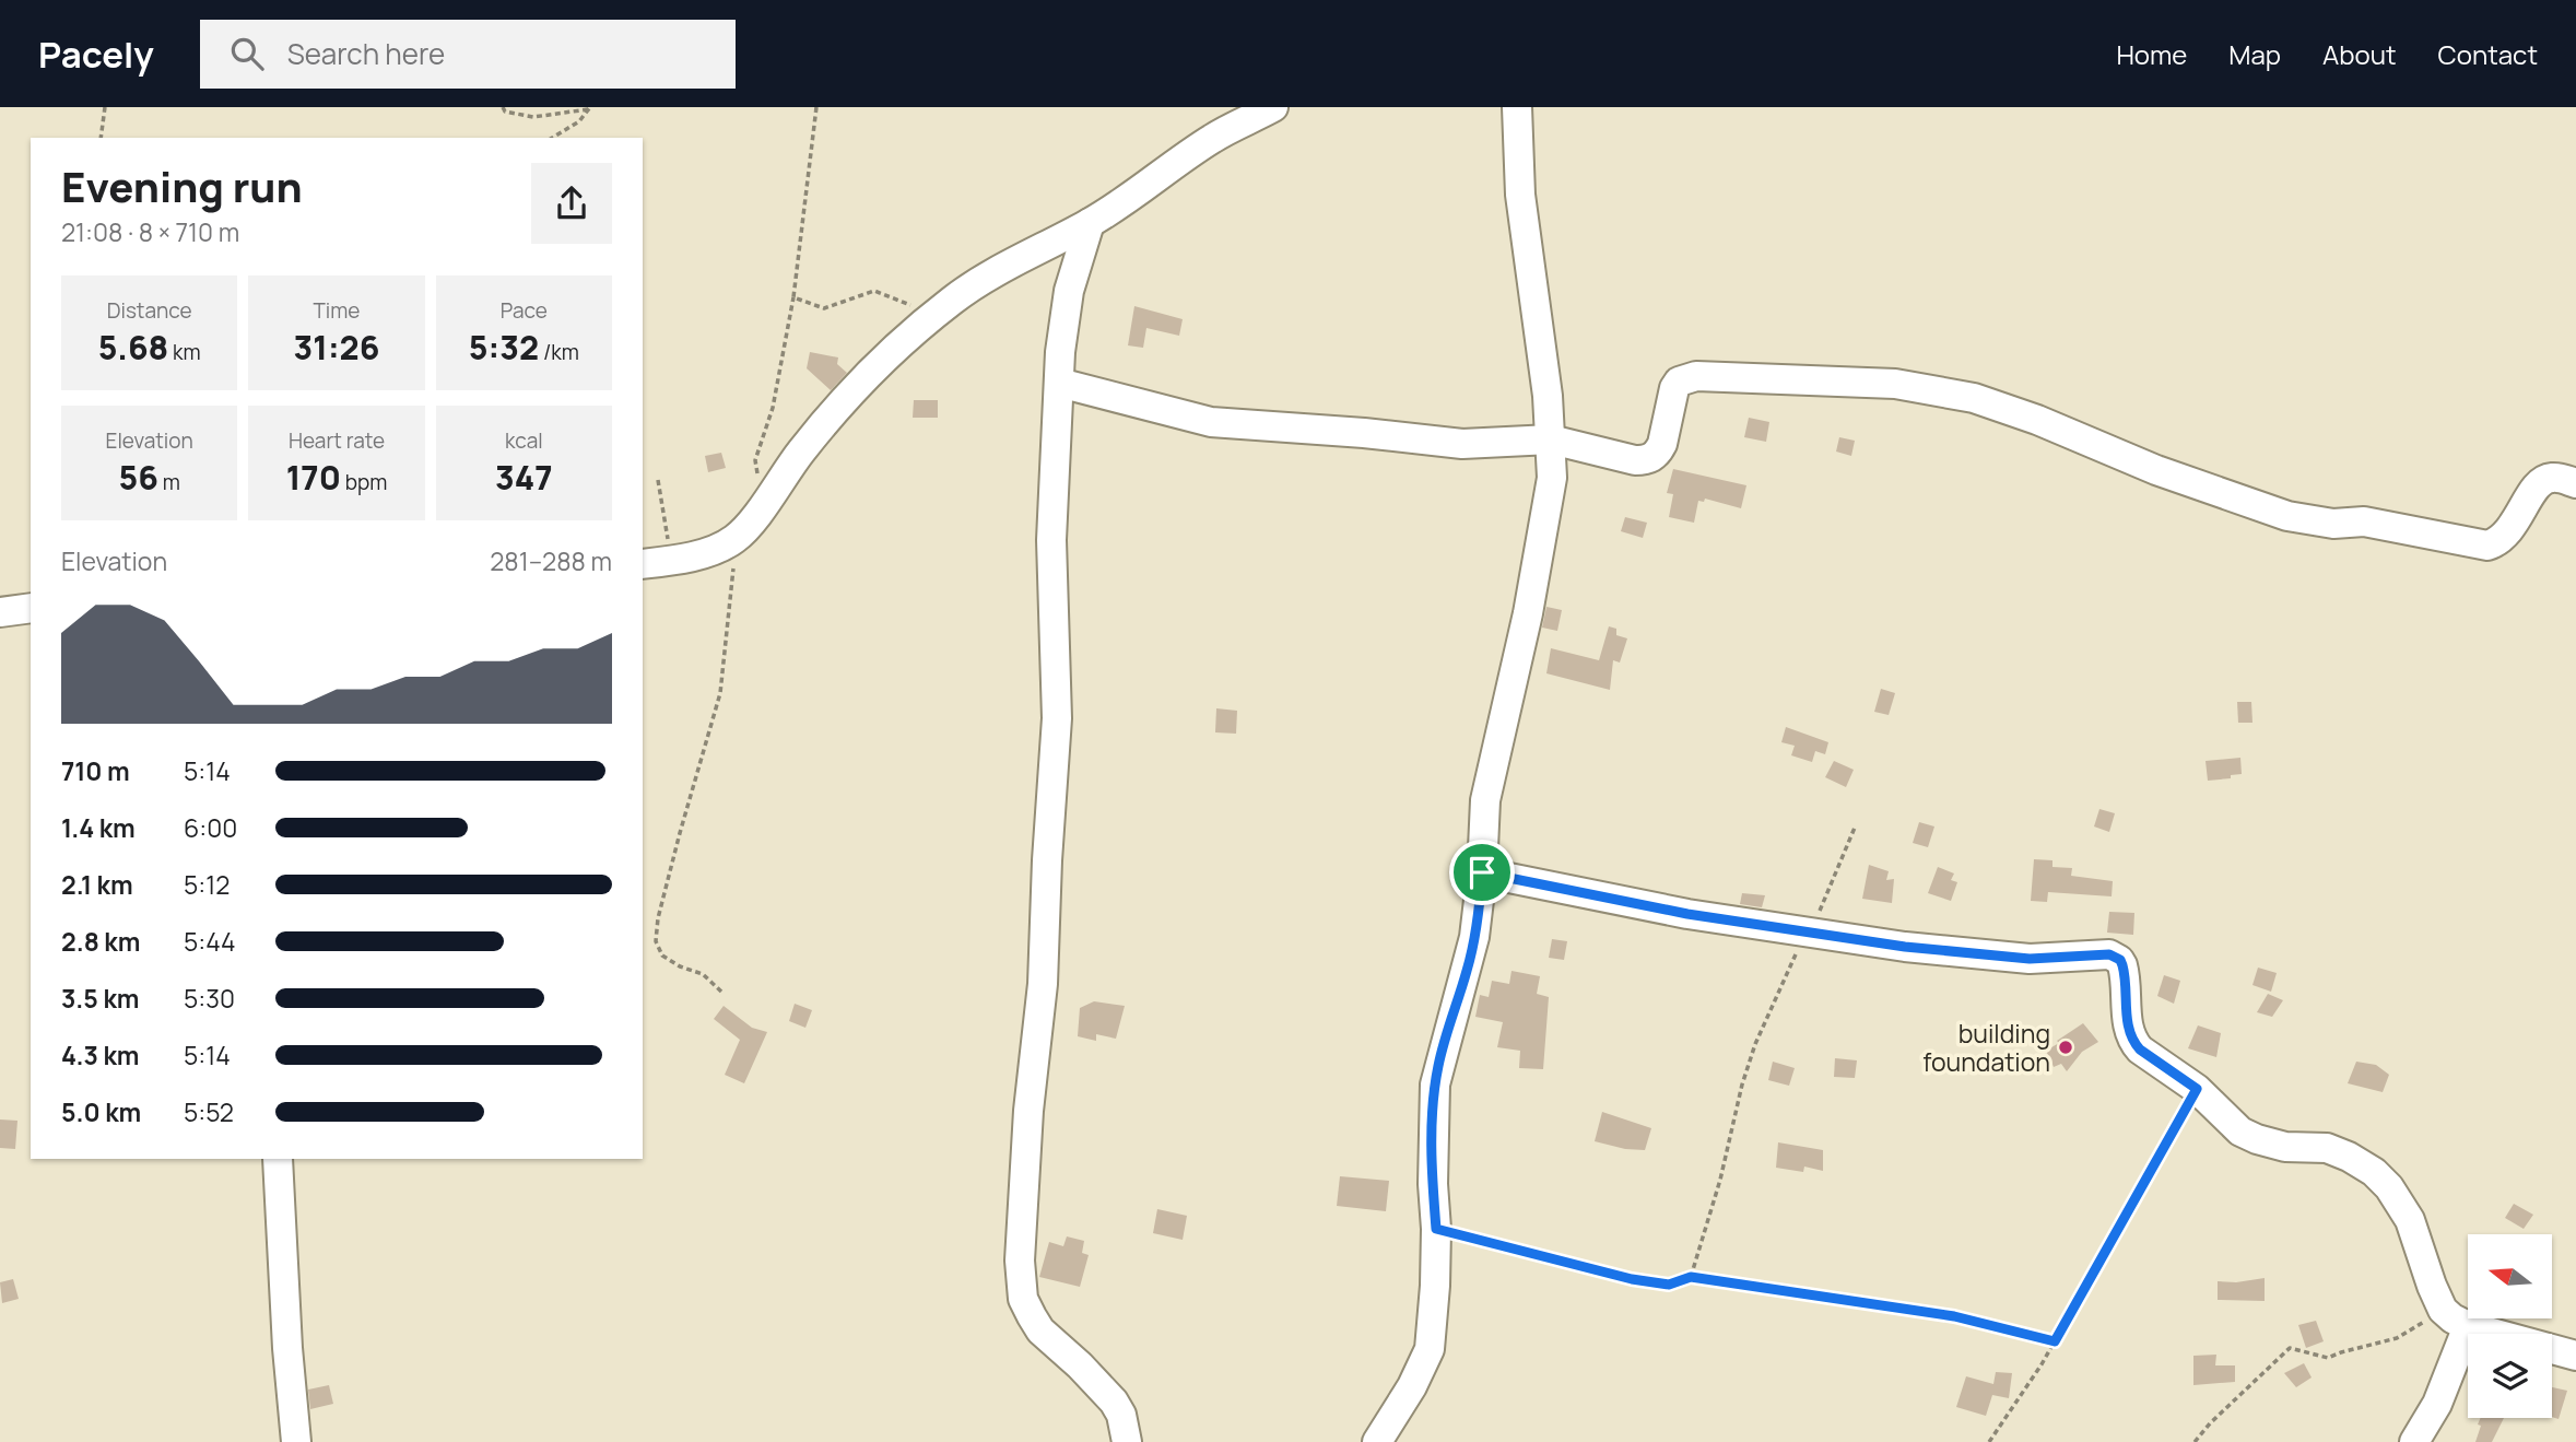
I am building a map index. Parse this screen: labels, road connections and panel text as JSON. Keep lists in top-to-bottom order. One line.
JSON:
{"places":["building foundation"],"north":"left","page":{"header":"Pacely","search":"Search here","nav":["Home","Map","About","Contact"],"heading":["Evening run","21:08 · 8 × 710 m"],"stats":[["Distance","5.68 km"],["Time","31:26"],["Pace","5:32 /km"],["Elevation","56 m"],["Heart rate","170 bpm"],["kcal","347"]],"chart":["Elevation","281–288 m"],"list":[{"name":"710 m","note":"5:14"},{"name":"1.4 km","note":"6:00"},{"name":"2.1 km","note":"5:12"},{"name":"2.8 km","note":"5:44"},{"name":"3.5 km","note":"5:30"},{"name":"4.3 km","note":"5:14"},{"name":"5.0 km","note":"5:52"}]}}
